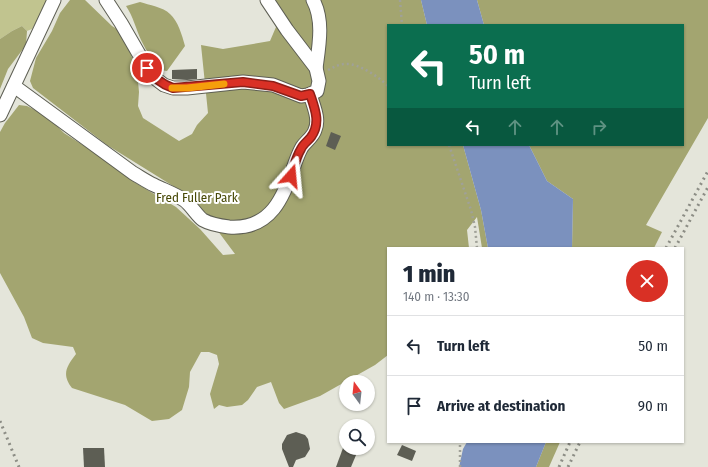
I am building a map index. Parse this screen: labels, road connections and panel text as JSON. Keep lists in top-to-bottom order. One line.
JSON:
{"parks":["Fred Fuller Park"],"north":"top","page":{"turn":["50 m","Turn left"],"heading":["1 min","140 m · 13:30"],"list":[{"name":"Turn left","value":"50 m"},{"name":"Arrive at destination","value":"90 m"}]}}
